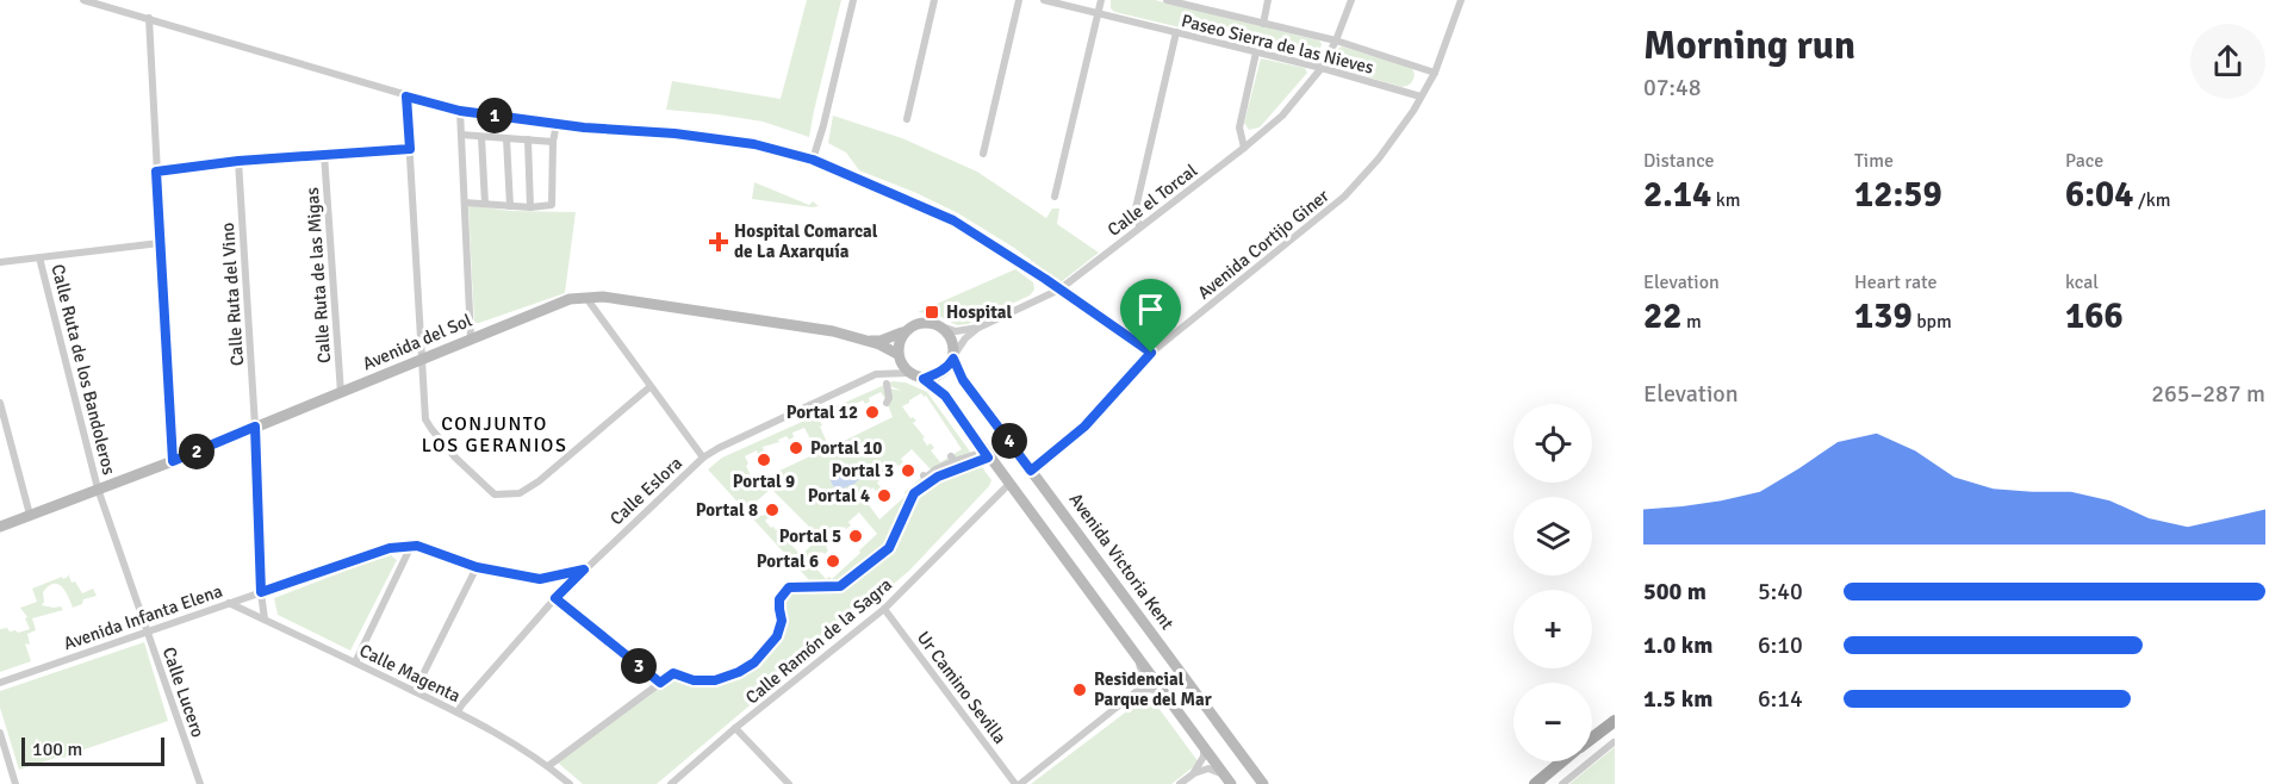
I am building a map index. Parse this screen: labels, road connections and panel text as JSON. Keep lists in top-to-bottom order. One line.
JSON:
{"streets":{"street":["Paseo Sierra de las Nieves","Calle el Torcal","Avenida Cortijo Giner","Calle Ruta de las Migas","Calle Ruta del Vino","Avenida del Sol","Calle Ruta de los Bandoleros","Calle Eslora","Avenida Victoria Kent","Avenida Infanta Elena","Calle Ramón de la Sagra","Calle Magenta","Ur Camino Sevilla","Calle Lucero"]},"crossings":[["Paseo Sierra de las Nieves","Calle el Torcal"],["Paseo Sierra de las Nieves","Avenida Cortijo Giner"],["Avenida Cortijo Giner","Avenida Victoria Kent"],["Calle Ruta de las Migas","Avenida del Sol"],["Calle Ruta del Vino","Avenida del Sol"],["Calle Ruta del Vino","Avenida Infanta Elena"],["Calle Ruta del Vino","Calle Magenta"],["Avenida del Sol","Calle Ruta de los Bandoleros"],["Avenida del Sol","Calle Eslora"],["Avenida del Sol","Avenida Victoria Kent"],["Avenida del Sol","Calle Lucero"],["Calle Ruta de los Bandoleros","Calle Lucero"],["Calle Eslora","Avenida Victoria Kent"],["Calle Eslora","Avenida Infanta Elena"],["Calle Eslora","Calle Magenta"],["Avenida Infanta Elena","Calle Magenta"],["Avenida Infanta Elena","Calle Lucero"],["Calle Ramón de la Sagra","Ur Camino Sevilla"]],"districts":["CONJUNTO LOS GERANIOS"],"places":{"health":["Hospital Comarcal de La Axarquía"],"transit":["Hospital"],"other":["Portal 12","Portal 10","Portal 9","Portal 3","Portal 4","Portal 8","Portal 5","Portal 6","Residencial Parque del Mar"]},"scale_bar":"100 m","page":{"heading":["Morning run","07:48"],"pins":["1","4","2","3"],"stats":[["Distance","2.14 km"],["Time","12:59"],["Pace","6:04 /km"],["Elevation","22 m"],["Heart rate","139 bpm"],["kcal","166"]],"chart":["Elevation","265–287 m"],"map_buttons":["+","−"],"list":[{"name":"500 m","note":"5:40"},{"name":"1.0 km","note":"6:10"},{"name":"1.5 km","note":"6:14"}],"scale":"100 m"}}
